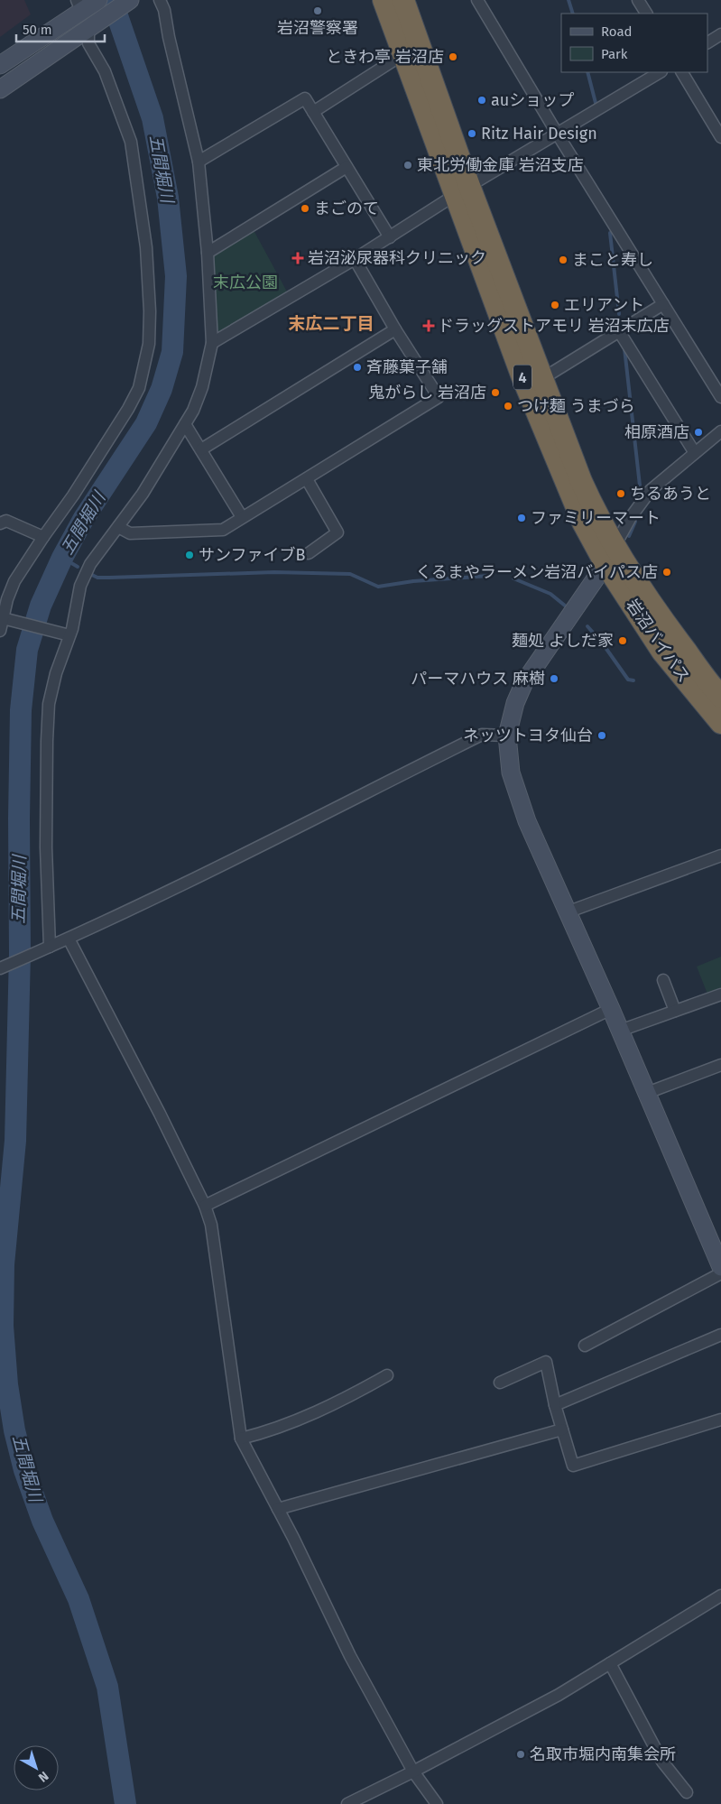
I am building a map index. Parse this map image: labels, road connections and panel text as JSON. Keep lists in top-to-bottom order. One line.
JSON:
{"streets":{"highway":["4","岩沼バイパス"]},"districts":["末広二丁目"],"water":["五間堀川"],"parks":["末広公園"],"places":{"other":["岩沼警察署","ときわ亭 岩沼店","auショップ","Ritz Hair Design","東北労働金庫 岩沼支店","まごのて","まこと寿し","エリアント","斉藤菓子舗","鬼がらし 岩沼店","つけ麺 うまづら","相原酒店","ちるあうと","ファミリーマート","サンファイブB","くるまやラーメン岩沼バイパス店","麺処 よしだ家","パーマハウス 麻樹","ネッツトヨタ仙台","名取市堀内南集会所"],"health":["岩沼泌尿器科クリニック","ドラッグストアモリ 岩沼末広店"]},"legend":["Road","Park"],"scale_bar":"50 m","north":"bottom right"}
